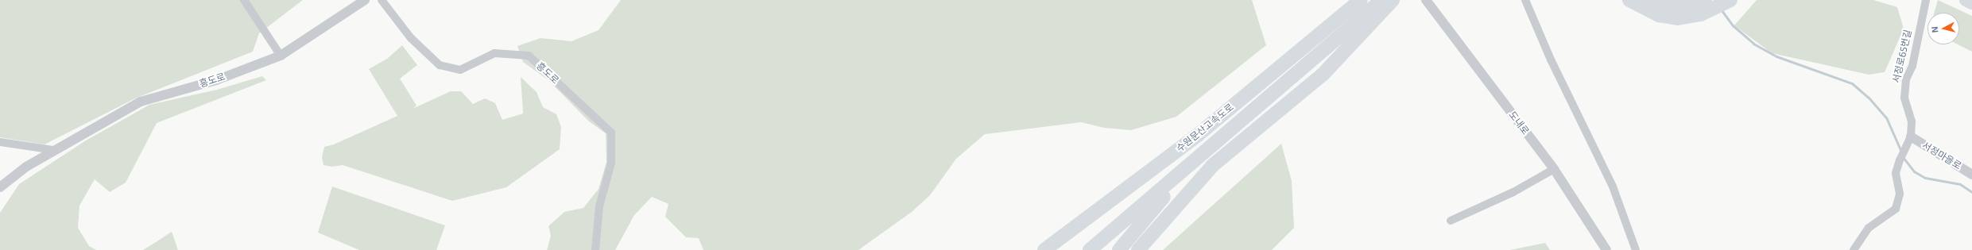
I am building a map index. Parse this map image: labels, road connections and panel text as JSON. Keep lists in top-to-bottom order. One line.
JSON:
{"streets":{"highway":["수원문산고속도로"],"street":["서정로65번길","흥도로","도내로","서정마을로"]},"crossings":[["서정로65번길","서정마을로"]],"north":"left"}
